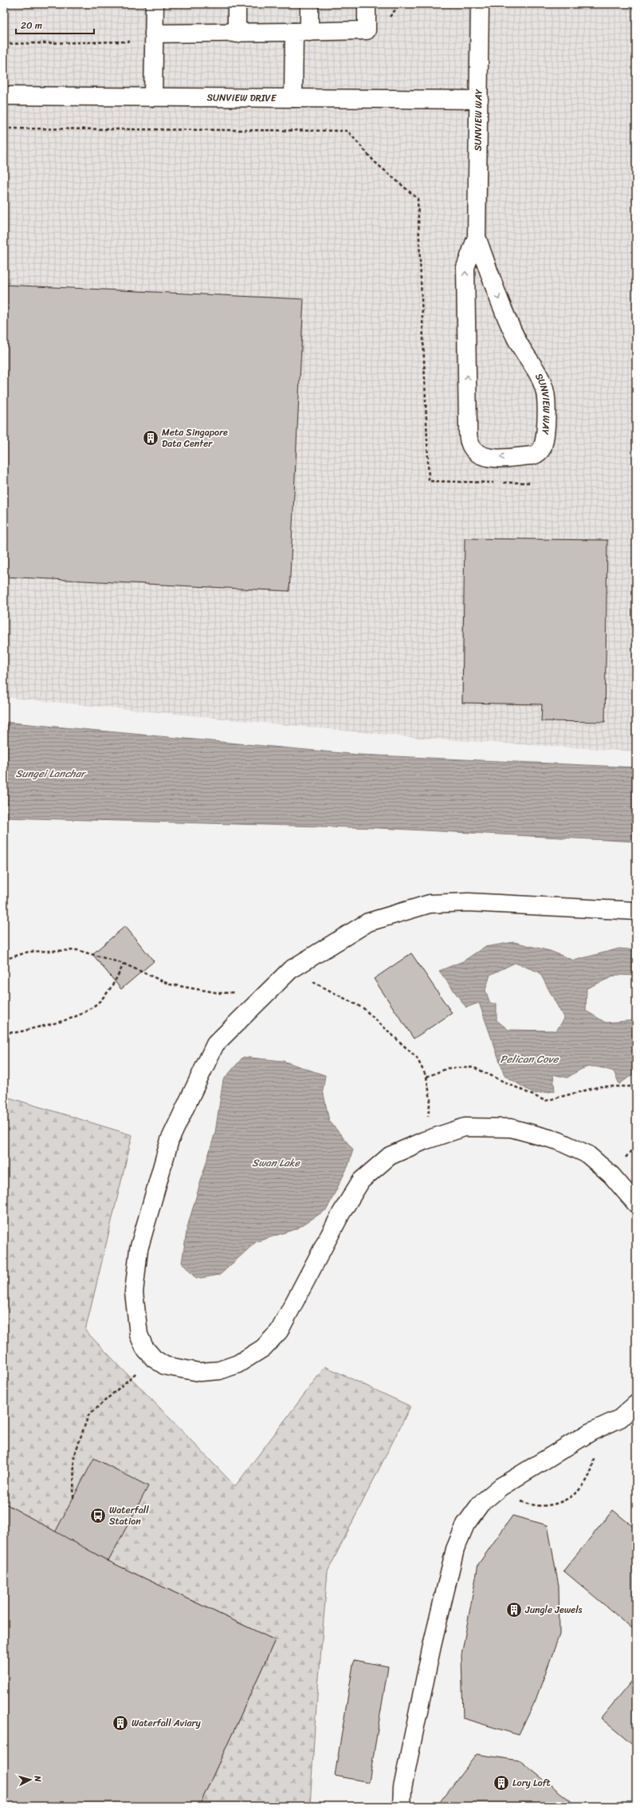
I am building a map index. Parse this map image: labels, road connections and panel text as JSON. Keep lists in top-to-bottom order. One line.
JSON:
{"streets":{"street":["SUNVIEW DRIVE","SUNVIEW WAY"]},"crossings":[["SUNVIEW DRIVE","SUNVIEW WAY"]],"water":["Sungei Lanchar","Pelican Cove","Swan Lake"],"places":{"building":["Meta Singapore Data Center","Jungle Jewels","Waterfall Aviary","Lory Loft"],"bus stop":["Waterfall Station"]},"scale_bar":"20 m","north":"right"}
